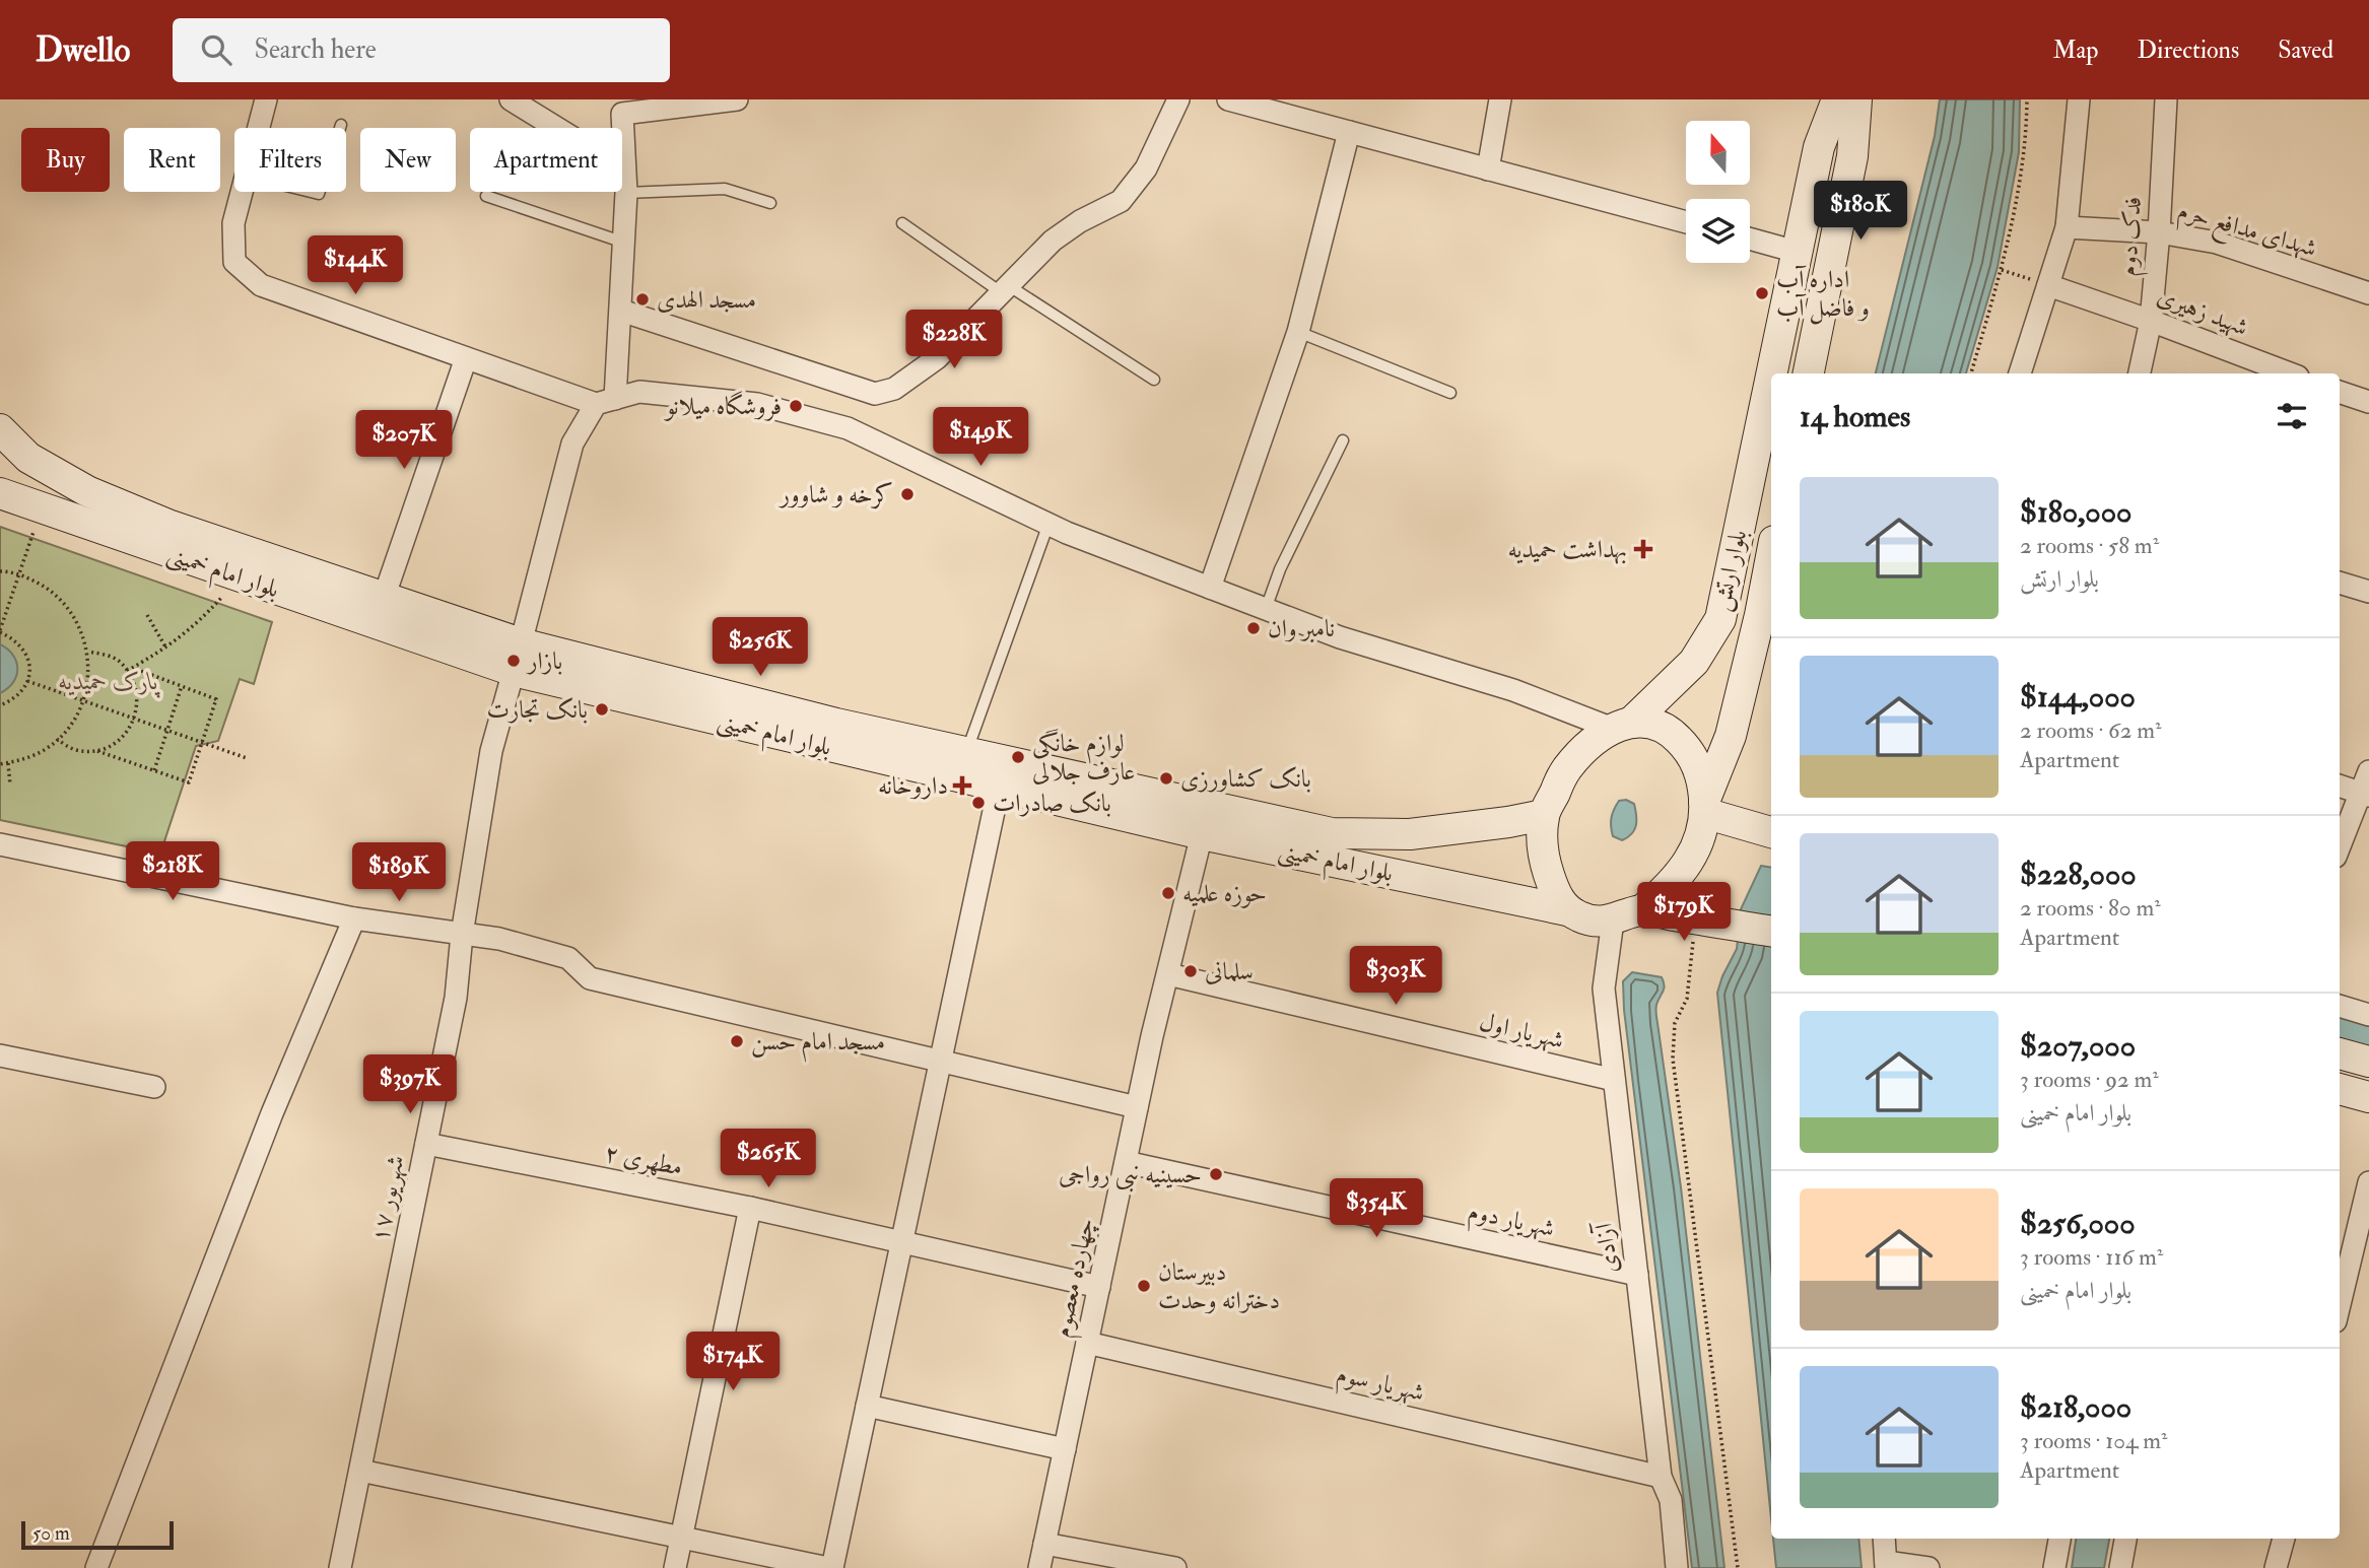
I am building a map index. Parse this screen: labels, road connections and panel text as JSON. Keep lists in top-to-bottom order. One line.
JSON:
{"streets":{"main road":["بلوار ارتش","بلوار امام خمینی"],"street":["شهدای مدافع حرم","فدک دوم","شهید زهیری","شهریار اول","مطهری ۲","۱۷ شهریور","شهریار دوم","آزادی","چهارده معصوم","شهریار سوم"]},"crossings":[["شهدای مدافع حرم","فدک دوم"],["فدک دوم","شهید زهیری"],["بلوار ارتش","بلوار امام خمینی"],["بلوار ارتش","آزادی"],["بلوار امام خمینی","۱۷ شهریور"],["بلوار امام خمینی","آزادی"],["بلوار امام خمینی","چهارده معصوم"],["شهریار اول","آزادی"],["شهریار اول","چهارده معصوم"],["مطهری ۲","۱۷ شهریور"],["مطهری ۲","چهارده معصوم"],["شهریار دوم","آزادی"],["شهریار دوم","چهارده معصوم"],["آزادی","شهریار سوم"],["چهارده معصوم","شهریار سوم"]],"parks":["پارک حمیدیه"],"places":{"other":["اداره آب و فاضل آب","مسجد الهدی","فروشگاه میلانو","کرخه و شاوور","نامبر وان","بازار","بانک تجارت","لوازم خانگی عارف جلالی","بانک کشاورزی","بانک صادرات","حوزه علمیه","سلمانی","مسجد امام حسن","حسینیه نبی رواجی","دبیرستان دخترانه وحدت"],"health":["بهداشت حمیدیه","داروخانه"]},"scale_bar":"50 m","north":"top","page":{"header":"Dwello","search":"Search here","nav":["Map","Directions","Saved"],"chip":["Buy","Rent","Filters","New","Apartment"],"price":["$180K","$144K","$228K","$149K","$207K","$256K","$218K","$189K","$179K","$303K","$397K","$265K","$354K","$174K"],"heading":"14 homes","list":[{"name":"$180,000","note":"2 rooms · 58 m² · بلوار ارتش"},{"name":"$144,000","note":"2 rooms · 62 m² · Apartment"},{"name":"$228,000","note":"2 rooms · 80 m² · Apartment"},{"name":"$207,000","note":"3 rooms · 92 m² · بلوار امام خمینی"},{"name":"$256,000","note":"3 rooms · 116 m² · بلوار امام خمینی"},{"name":"$218,000","note":"3 rooms · 104 m² · Apartment"}],"scale":"50 m"}}
